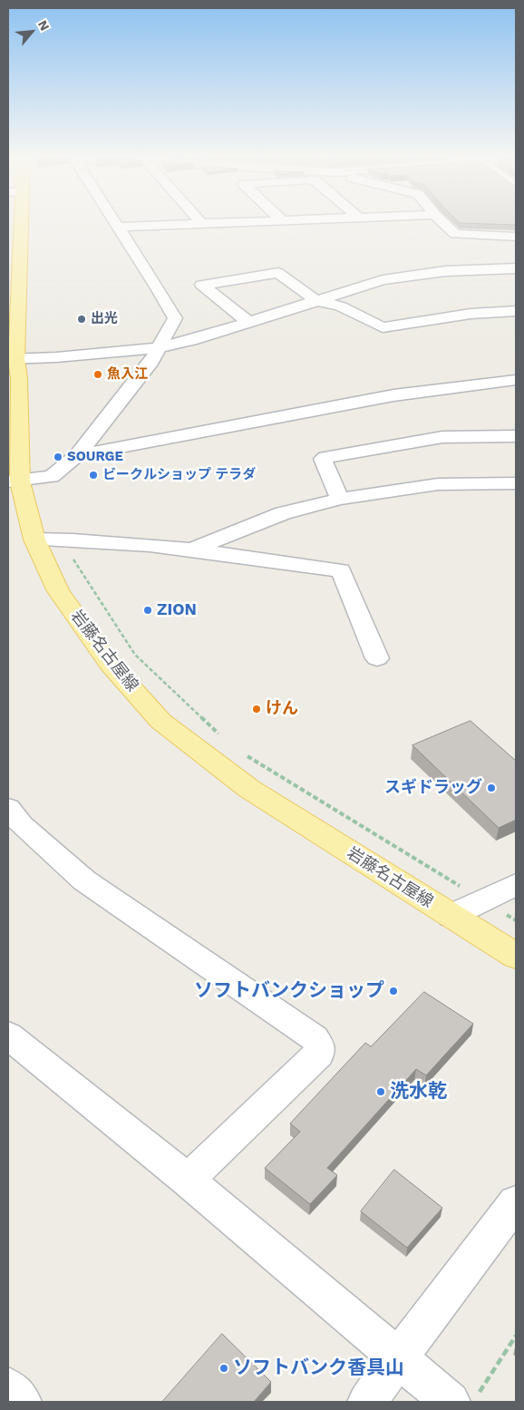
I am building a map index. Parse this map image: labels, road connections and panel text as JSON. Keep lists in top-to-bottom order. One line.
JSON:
{"streets":{"main road":["岩藤名古屋線"]},"places":["出光","魚入江","SOURGE","ビークルショップ テラダ","ZION","けん","スギドラッグ","ソフトバンクショップ","洗水乾","ソフトバンク香具山"],"north":"top right"}
